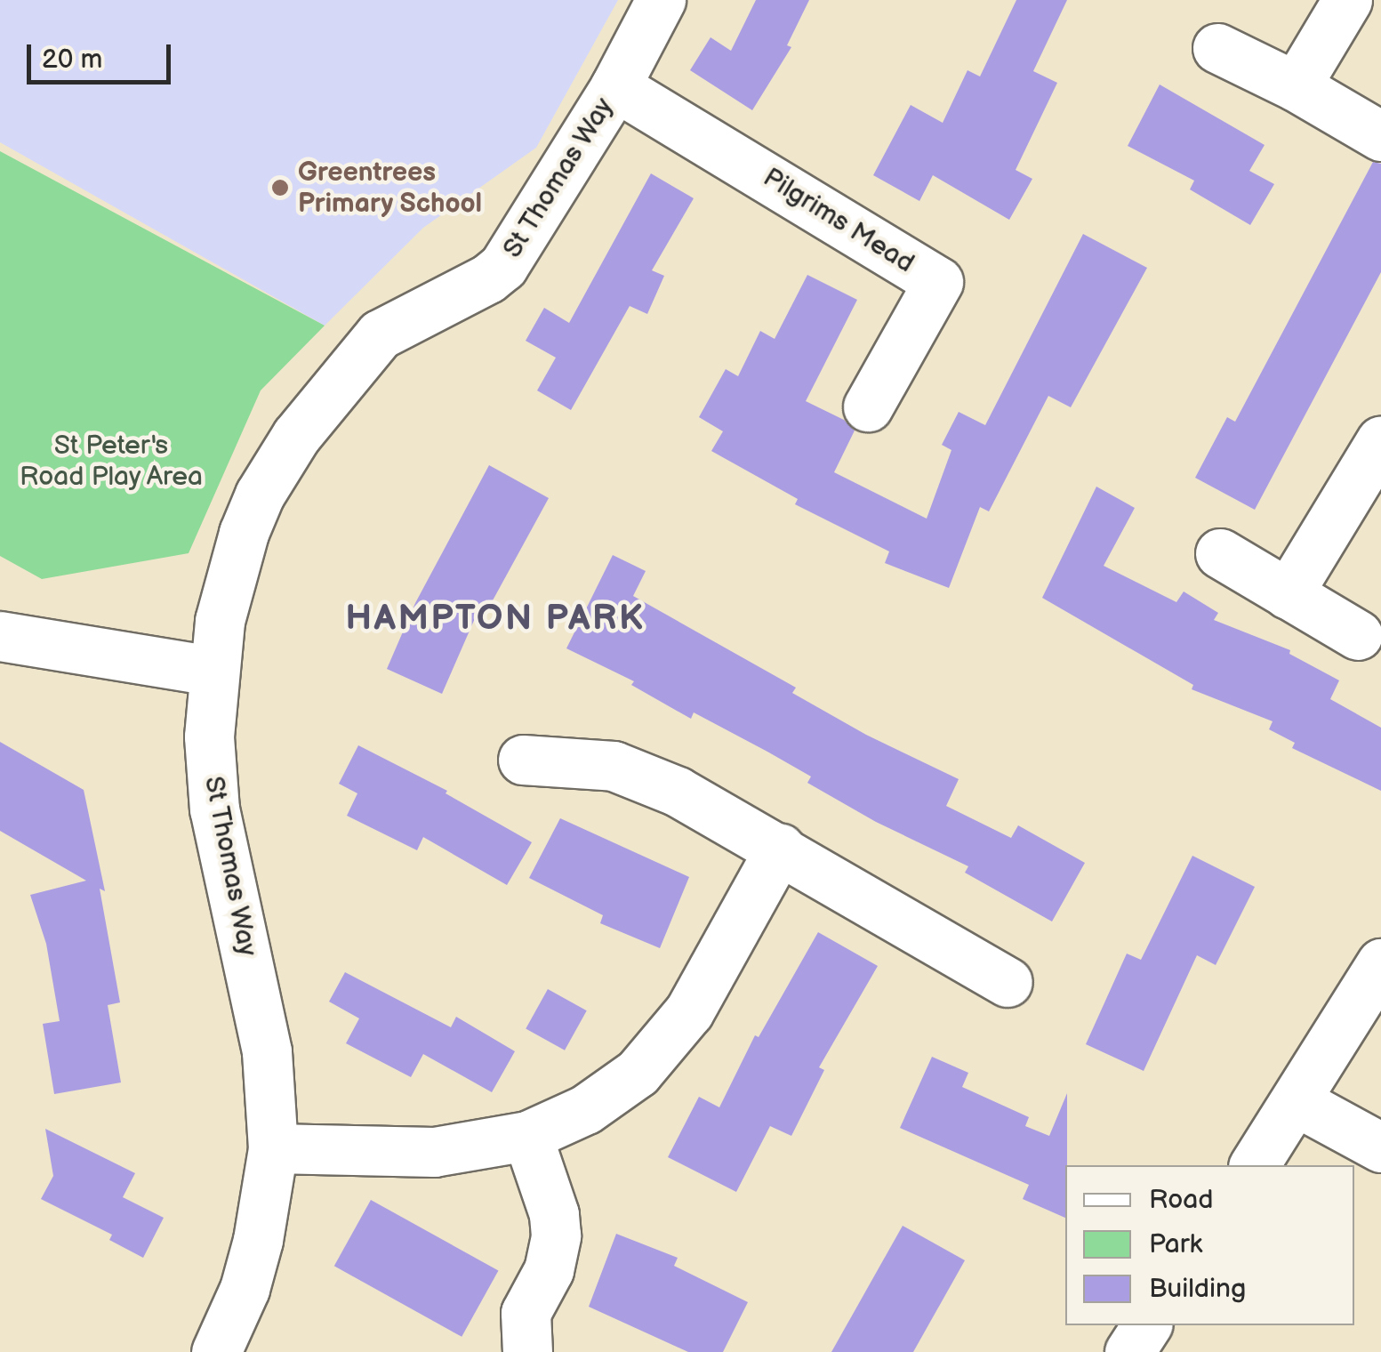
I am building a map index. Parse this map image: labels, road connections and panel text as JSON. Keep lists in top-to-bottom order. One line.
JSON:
{"streets":{"street":["St Thomas Way","Pilgrims Mead"]},"crossings":[["St Thomas Way","Pilgrims Mead"]],"districts":["HAMPTON PARK"],"parks":["St Peter's Road Play Area"],"places":["Greentrees Primary School"],"legend":["Road","Park","Building"],"scale_bar":"20 m"}
